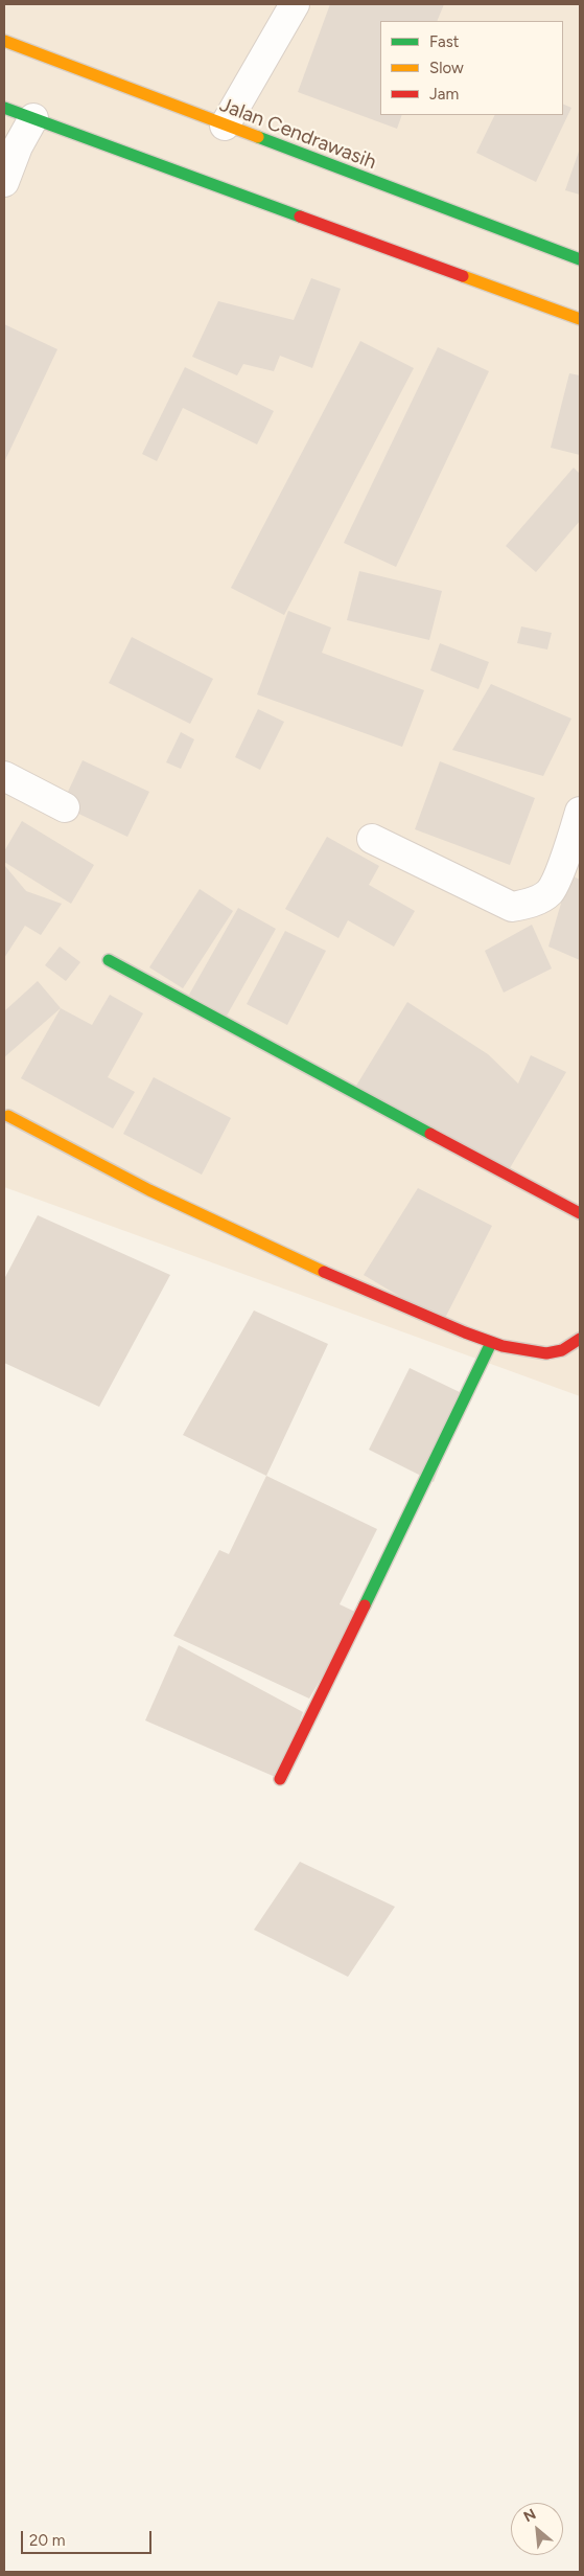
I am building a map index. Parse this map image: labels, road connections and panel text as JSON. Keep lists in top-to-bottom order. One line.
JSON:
{"streets":{"street":["Jalan Cendrawasih"]},"legend":["Fast","Slow","Jam"],"scale_bar":"20 m","north":"top left"}
